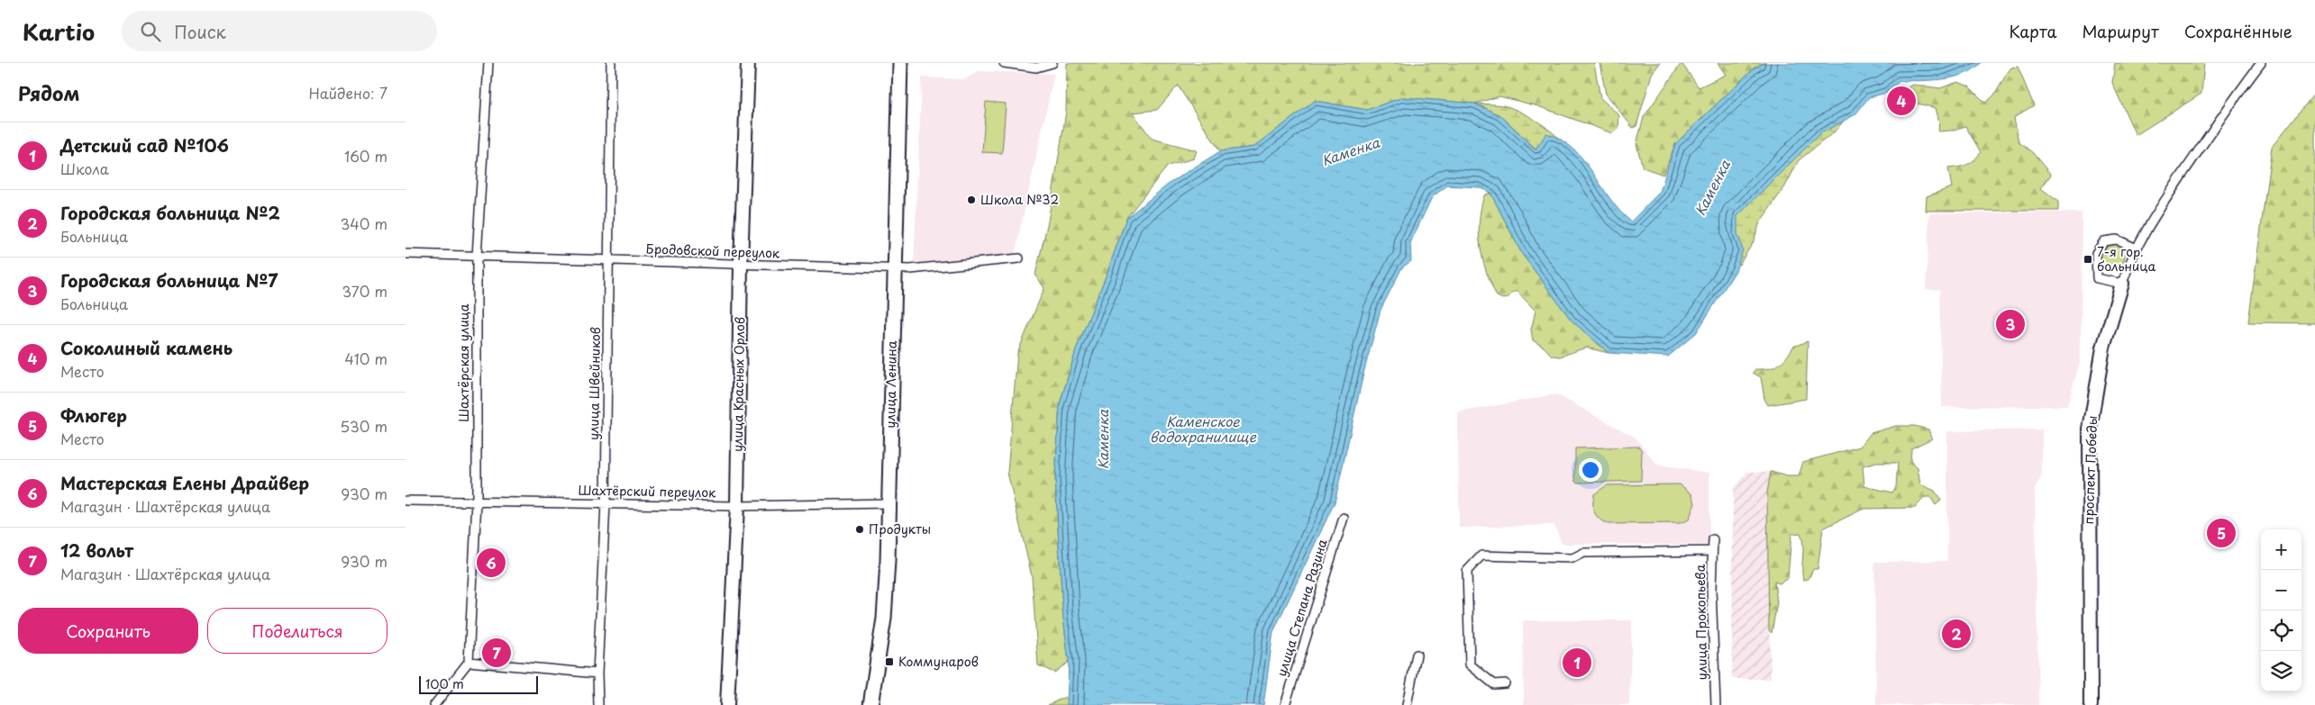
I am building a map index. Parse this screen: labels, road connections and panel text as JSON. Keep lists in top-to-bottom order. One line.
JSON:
{"streets":{"main road":["улица Ленина"],"street":["Бродовской переулок","Шахтёрская улица","улица Швейников","улица Красных Орлов","проспект Победы","Шахтёрский переулок","улица Степана Разина","улица Прокопьева"]},"crossings":[["Бродовской переулок","Шахтёрская улица"],["Бродовской переулок","улица Швейников"],["Бродовской переулок","улица Красных Орлов"],["Бродовской переулок","улица Ленина"],["Шахтёрская улица","Шахтёрский переулок"],["улица Швейников","Шахтёрский переулок"],["улица Красных Орлов","Шахтёрский переулок"],["улица Ленина","Шахтёрский переулок"]],"water":["Каменка","Каменское водохранилище"],"places":{"other":["Школа №32","Продукты"],"transit":["7-я гор. больница","Коммунаров"]},"scale_bar":"100 m","page":{"header":"Kartio","search":"Поиск","nav":["Карта","Маршрут","Сохранённые"],"heading":["Рядом","Найдено: 7"],"pins":["4","3","5","6","2","7","1"],"list":[{"mark":"1","name":"Детский сад №106","note":"Школа","value":"160 m"},{"mark":"2","name":"Городская больница №2","note":"Больница","value":"340 m"},{"mark":"3","name":"Городская больница №7","note":"Больница","value":"370 m"},{"mark":"4","name":"Соколиный камень","note":"Место","value":"410 m"},{"mark":"5","name":"Флюгер","note":"Место","value":"530 m"},{"mark":"6","name":"Мастерская Елены Драйвер","note":"Магазин · Шахтёрская улица","value":"930 m"},{"mark":"7","name":"12 вольт","note":"Магазин · Шахтёрская улица","value":"930 m"}],"map_buttons":["+","−"],"buttons":["Сохранить","Поделиться"],"scale":"100 m"}}
